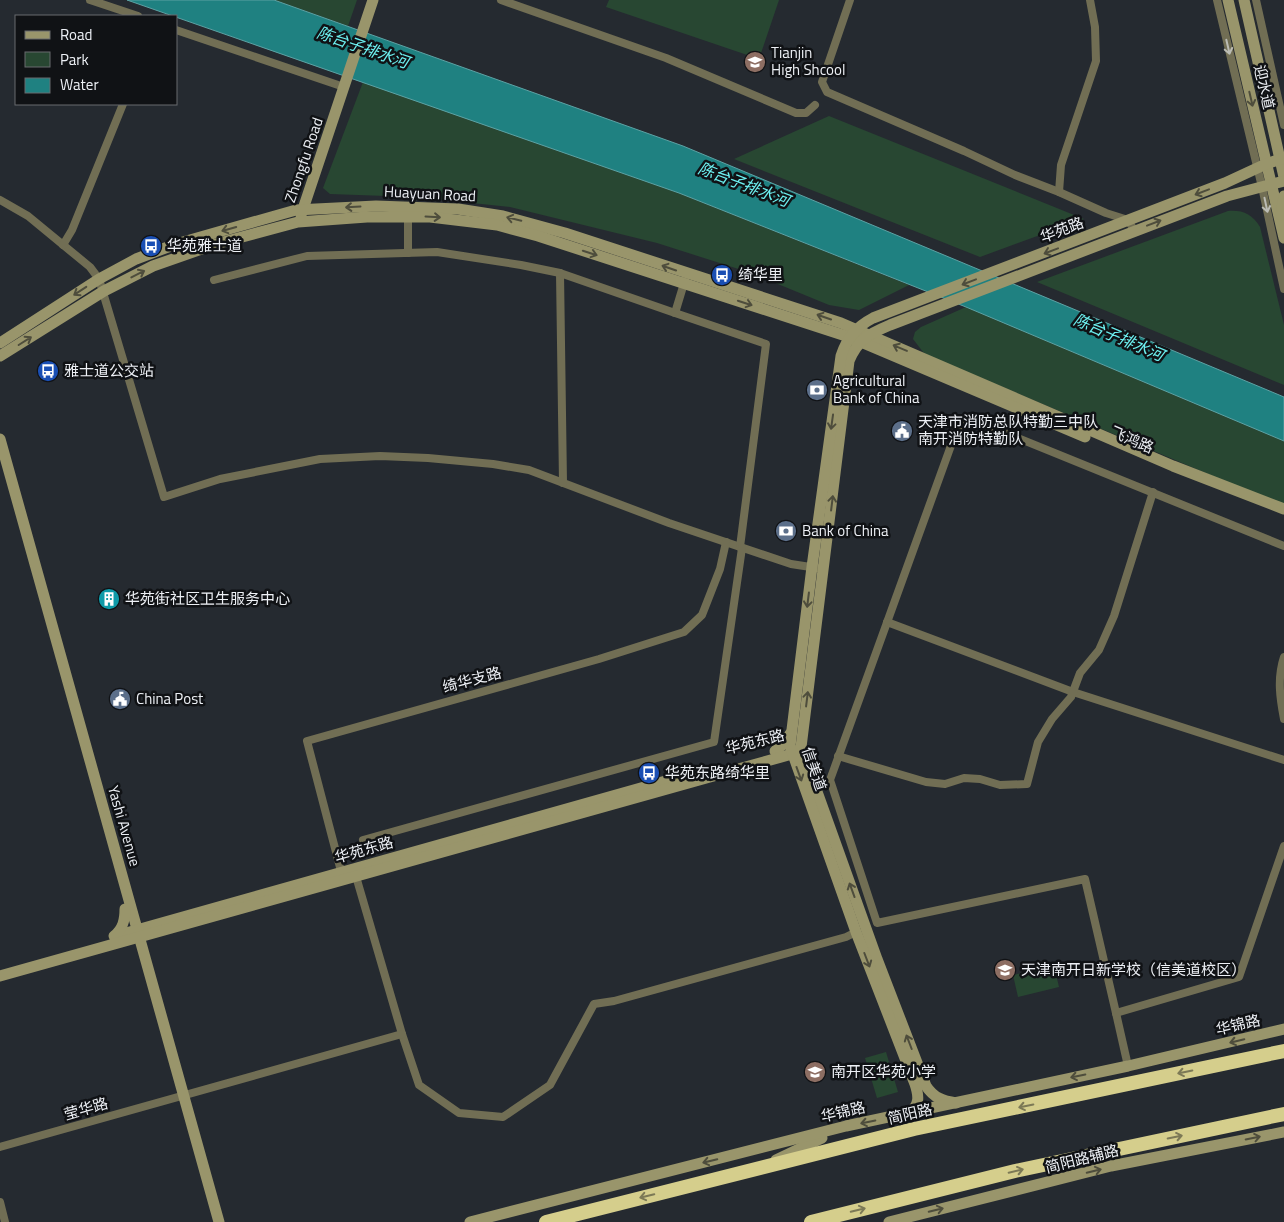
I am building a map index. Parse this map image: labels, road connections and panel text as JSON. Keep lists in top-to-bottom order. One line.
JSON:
{"streets":{"highway":["简阳路"],"street":["迎水道","Zhongfu Road","Huayuan Road","华苑路","飞鸿路","绮华支路","华苑东路","信美道","Yashi Avenue","华锦路","莹华路","简阳路辅路"]},"crossings":[["迎水道","华苑路"],["Zhongfu Road","Huayuan Road"],["Huayuan Road","华苑路"],["Huayuan Road","飞鸿路"],["Huayuan Road","信美道"],["华苑路","飞鸿路"],["华苑路","信美道"],["飞鸿路","信美道"],["绮华支路","华苑东路"],["华苑东路","信美道"],["华苑东路","Yashi Avenue"],["信美道","华锦路"],["Yashi Avenue","莹华路"]],"one_way":["华锦路","简阳路辅路"],"water":["陈台子排水河"],"places":{"school or university":["Tianjin High Shcool","天津南开日新学校（信美道校区）","南开区华苑小学"],"bus stop":["华苑雅士道","绮华里","雅士道公交站","华苑东路绮华里"],"bank":["Agricultural Bank of China","Bank of China"],"public building":["天津市消防总队特勤三中队 南开消防特勤队","China Post"],"building":["华苑街社区卫生服务中心"]},"legend":["Road","Park","Water"]}
